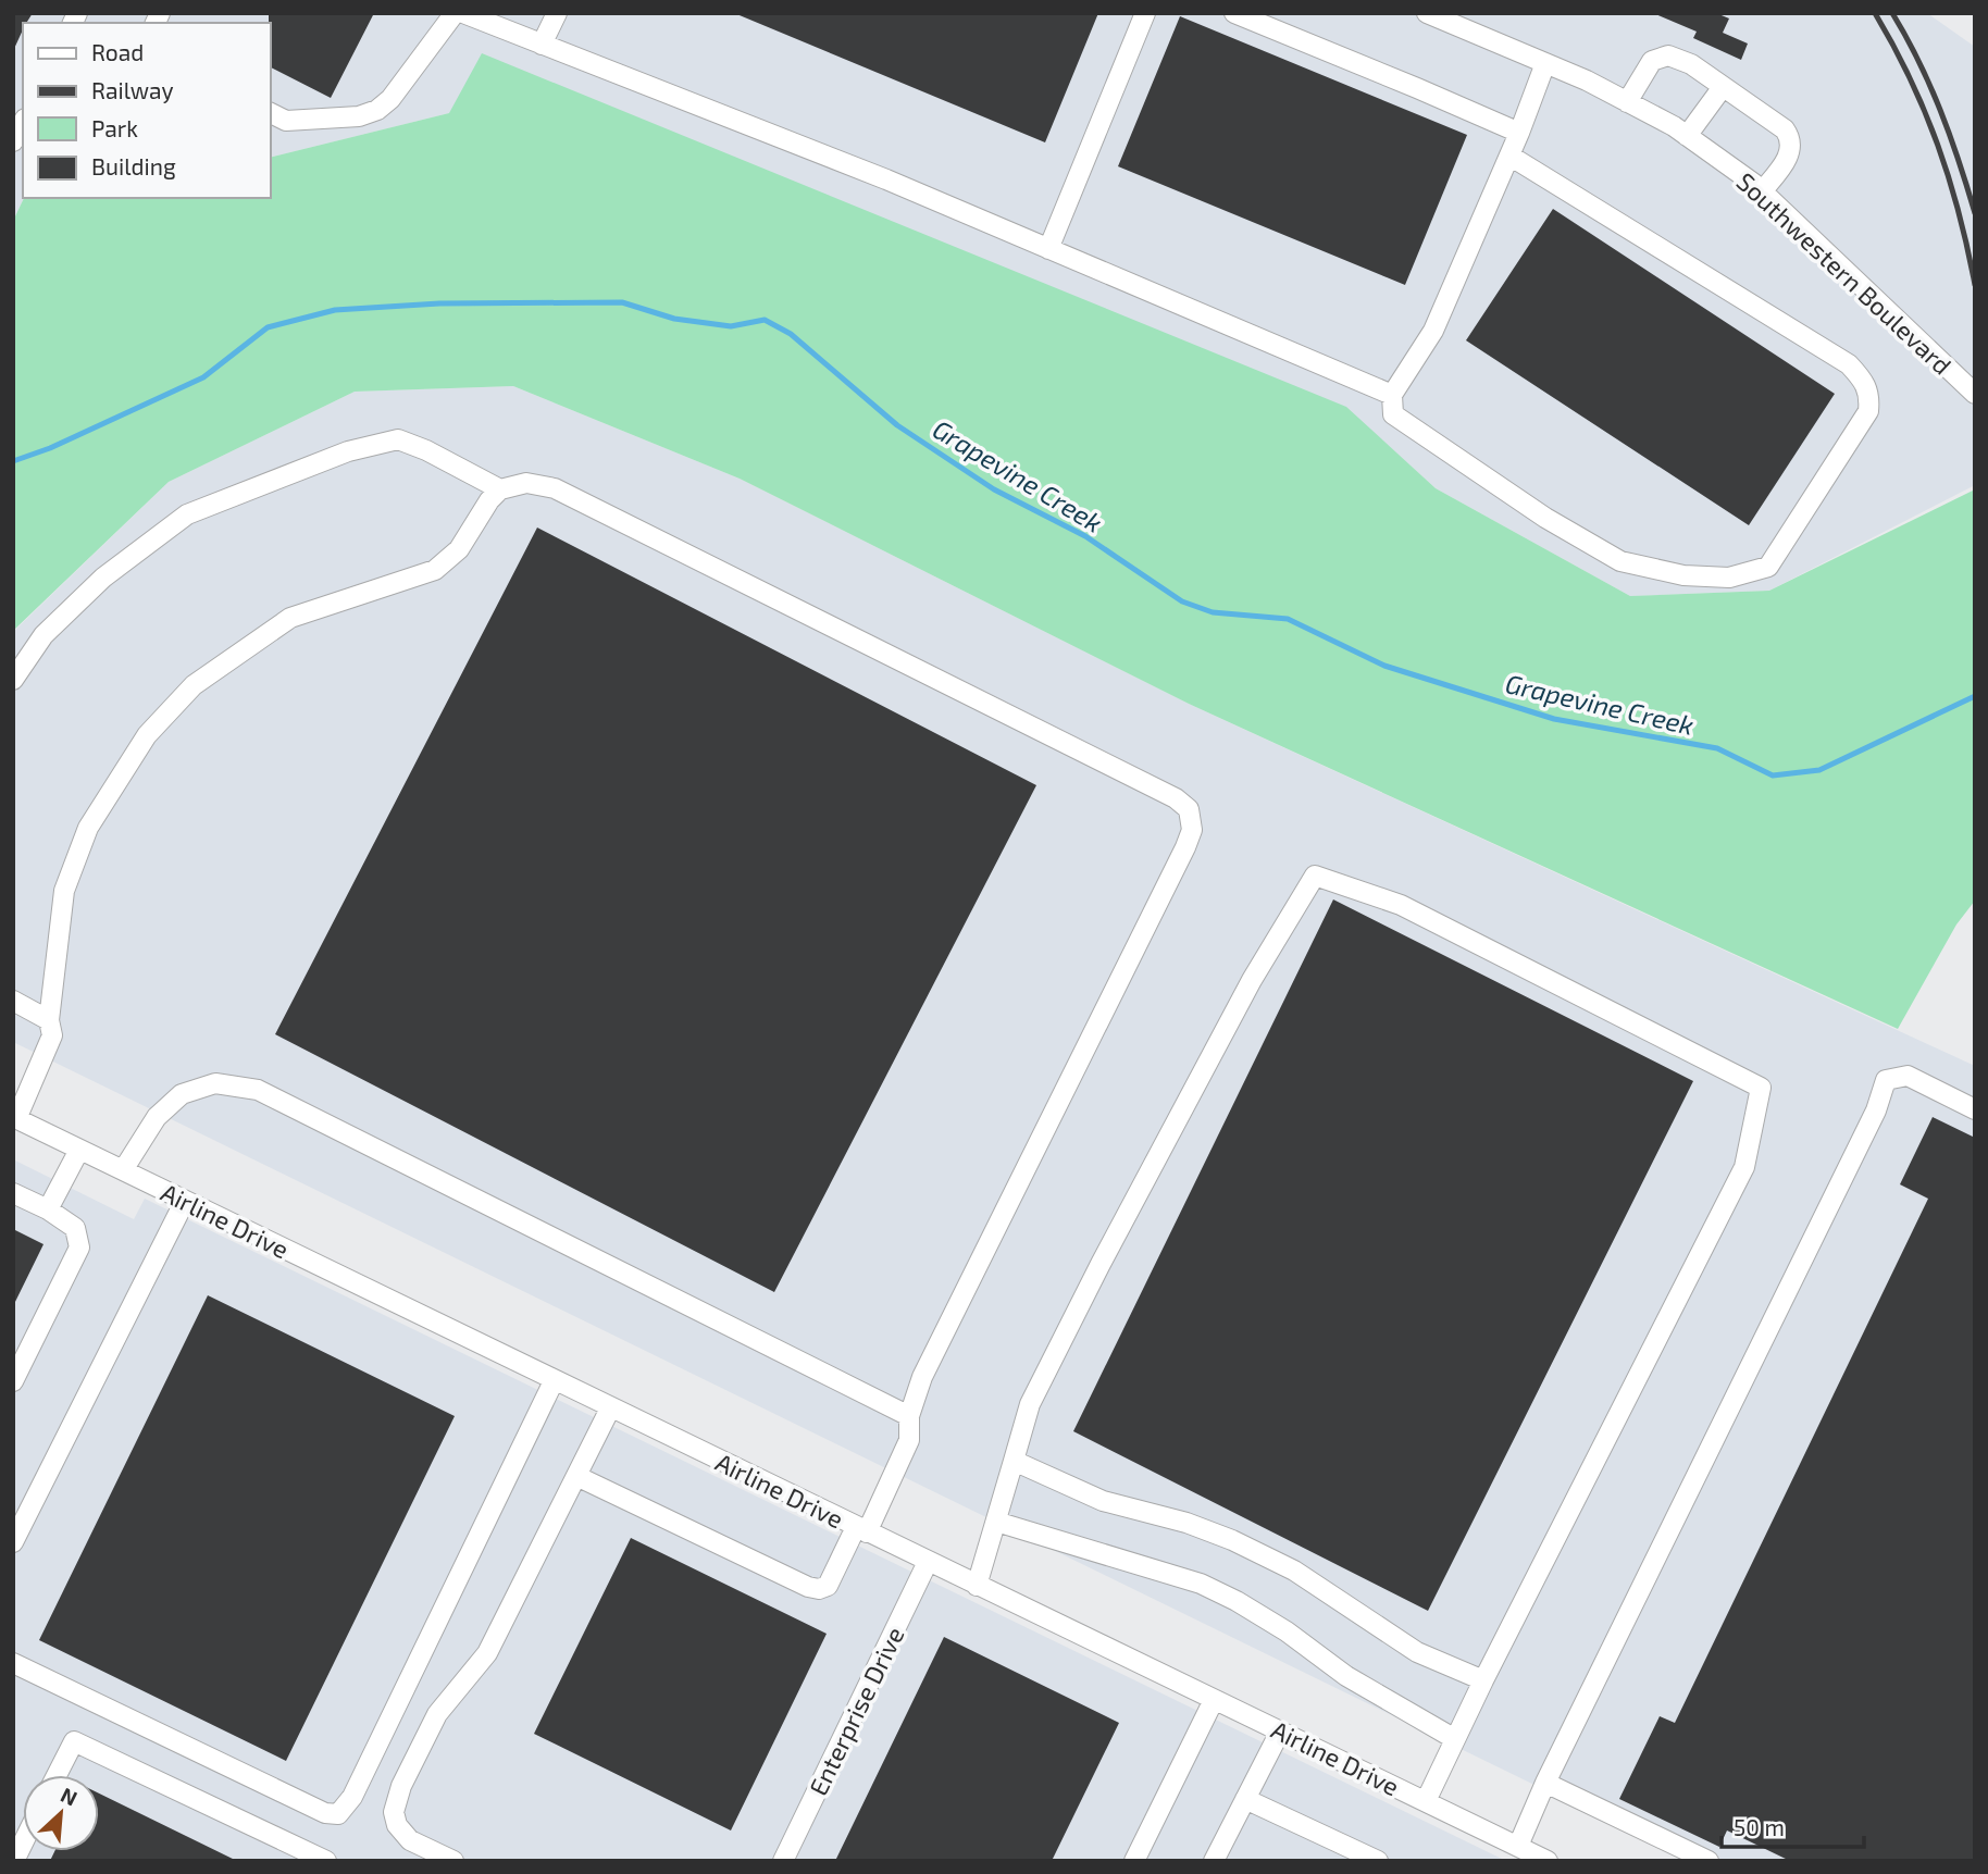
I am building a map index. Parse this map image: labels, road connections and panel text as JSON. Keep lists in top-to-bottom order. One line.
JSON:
{"streets":{"street":["Southwestern Boulevard","Airline Drive","Enterprise Drive"]},"crossings":[["Airline Drive","Enterprise Drive"]],"water":["Grapevine Creek"],"legend":["Road","Railway","Park","Building"],"scale_bar":"50 m","north":"top right"}
